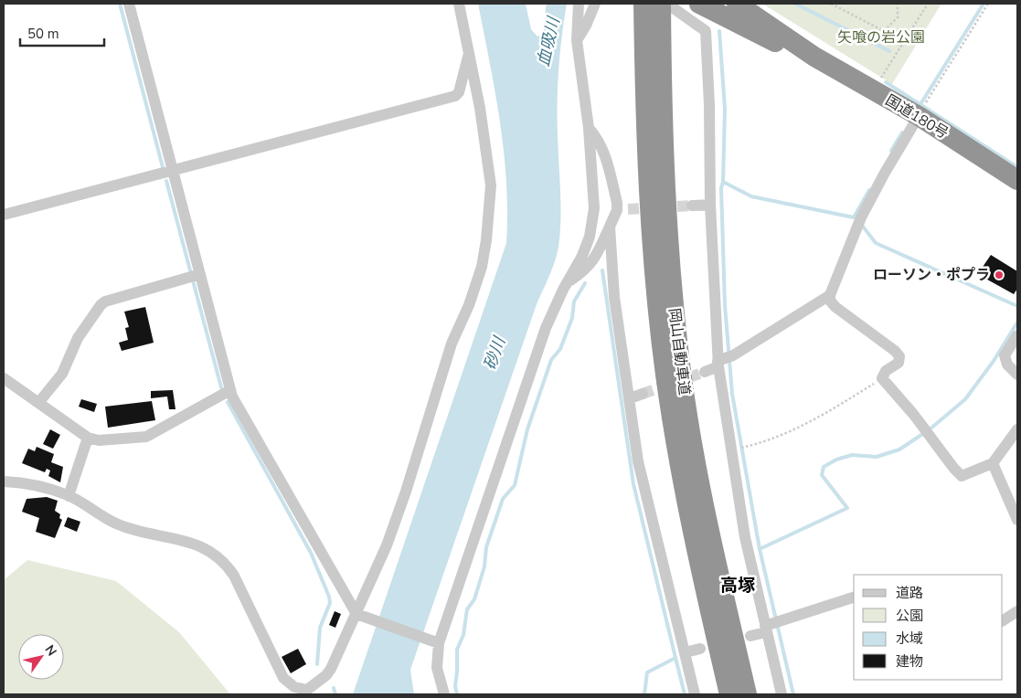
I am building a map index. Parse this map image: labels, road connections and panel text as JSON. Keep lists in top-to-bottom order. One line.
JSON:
{"streets":{"highway":["国道180号","岡山自動車道"]},"districts":["高塚"],"water":["血吸川","砂川"],"parks":["矢喰の岩公園"],"places":["ローソン・ポプラ"],"legend":["道路","公園","水域","建物"],"scale_bar":"50 m","north":"top right"}
